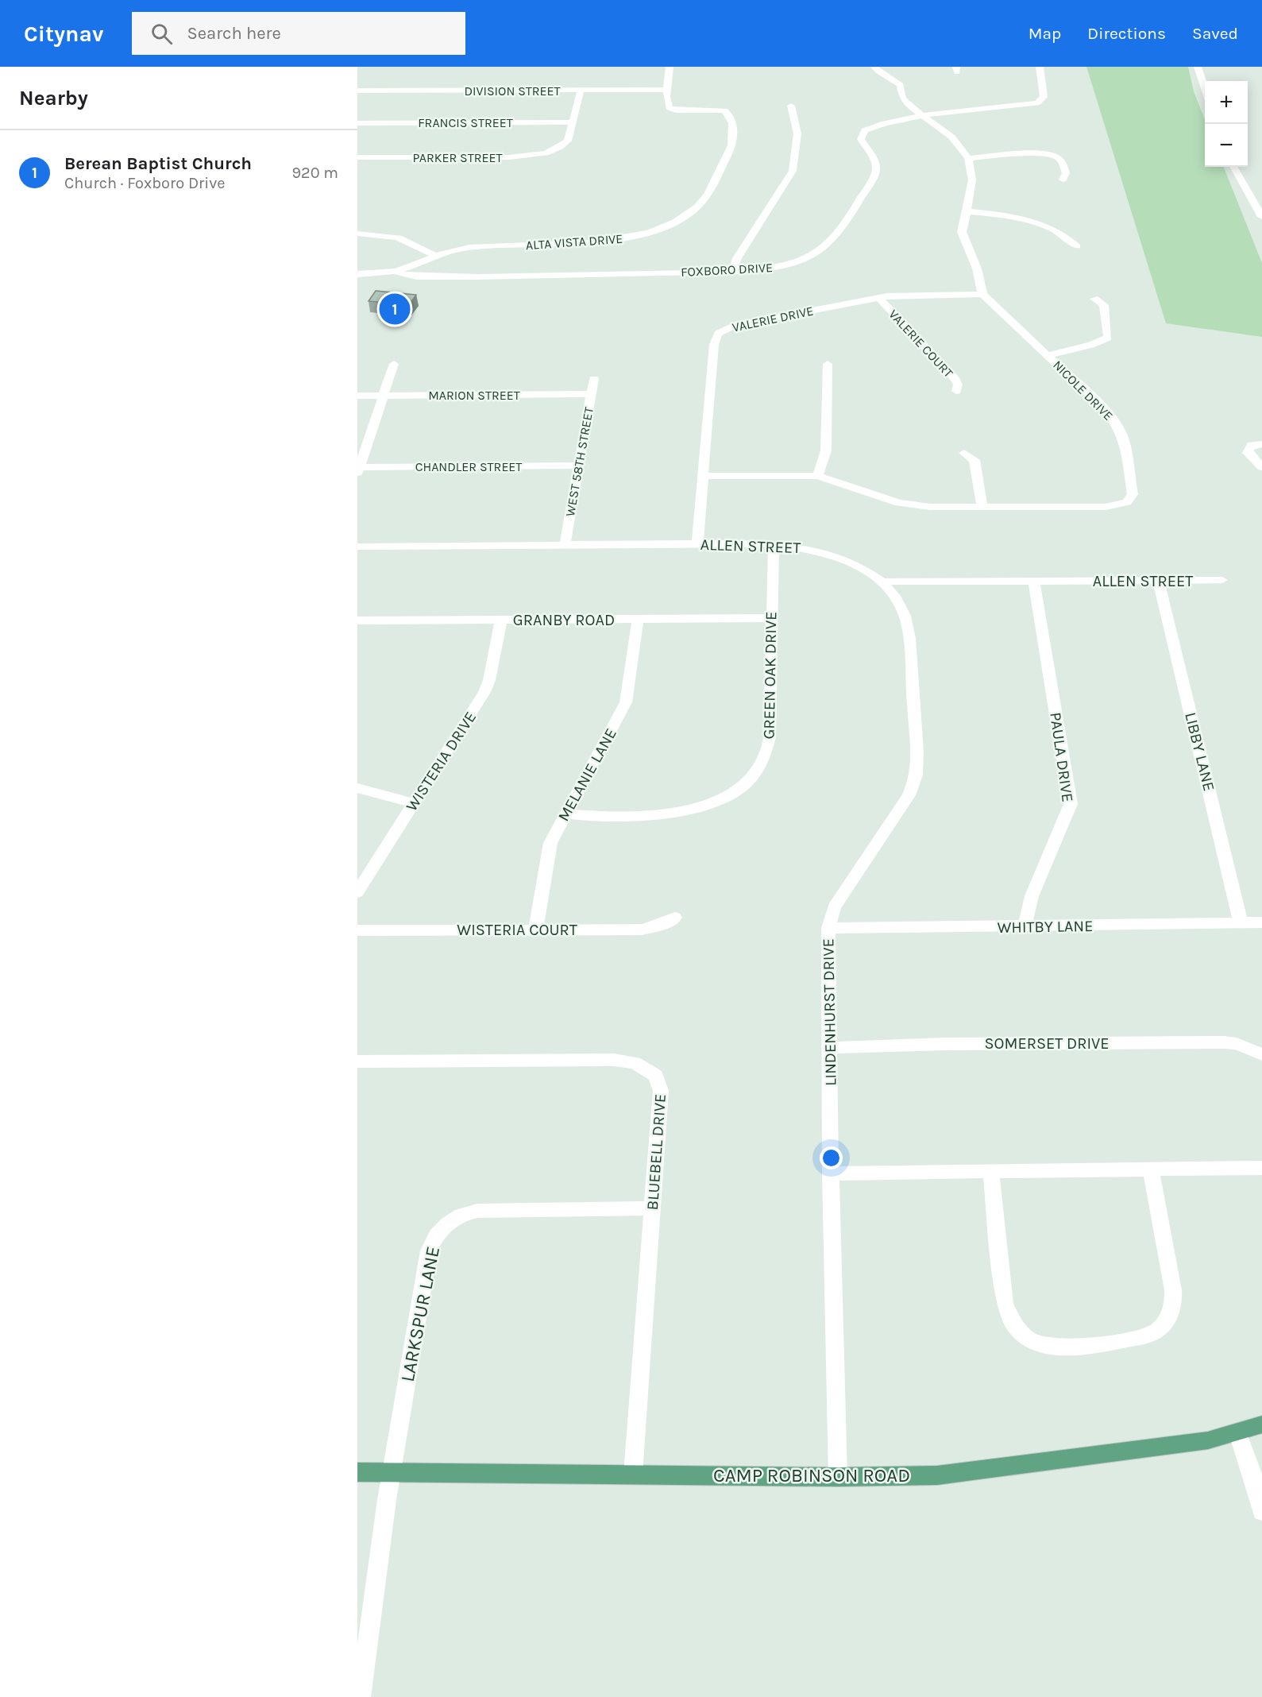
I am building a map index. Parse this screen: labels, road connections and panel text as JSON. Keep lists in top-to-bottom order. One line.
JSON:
{"streets":{"main road":["CAMP ROBINSON ROAD"],"street":["DIVISION STREET","FRANCIS STREET","PARKER STREET","ALTA VISTA DRIVE","FOXBORO DRIVE","VALERIE DRIVE","VALERIE COURT","NICOLE DRIVE","MARION STREET","WEST 58TH STREET","CHANDLER STREET","ALLEN STREET","GRANBY ROAD","GREEN OAK DRIVE","LIBBY LANE","PAULA DRIVE","WISTERIA DRIVE","MELANIE LANE","WHITBY LANE","WISTERIA COURT","LINDENHURST DRIVE","SOMERSET DRIVE","BLUEBELL DRIVE","LARKSPUR LANE"]},"crossings":[["DIVISION STREET","ALTA VISTA DRIVE"],["FRANCIS STREET","PARKER STREET"],["ALTA VISTA DRIVE","FOXBORO DRIVE"],["VALERIE DRIVE","VALERIE COURT"],["VALERIE DRIVE","NICOLE DRIVE"],["VALERIE DRIVE","ALLEN STREET"],["MARION STREET","WEST 58TH STREET"],["WEST 58TH STREET","CHANDLER STREET"],["WEST 58TH STREET","ALLEN STREET"],["ALLEN STREET","GREEN OAK DRIVE"],["ALLEN STREET","LIBBY LANE"],["ALLEN STREET","PAULA DRIVE"],["ALLEN STREET","LINDENHURST DRIVE"],["GRANBY ROAD","GREEN OAK DRIVE"],["GRANBY ROAD","WISTERIA DRIVE"],["GRANBY ROAD","MELANIE LANE"],["GREEN OAK DRIVE","MELANIE LANE"],["LIBBY LANE","WHITBY LANE"],["PAULA DRIVE","WHITBY LANE"],["MELANIE LANE","WISTERIA COURT"],["WHITBY LANE","LINDENHURST DRIVE"],["LINDENHURST DRIVE","SOMERSET DRIVE"],["LINDENHURST DRIVE","CAMP ROBINSON ROAD"],["BLUEBELL DRIVE","LARKSPUR LANE"],["BLUEBELL DRIVE","CAMP ROBINSON ROAD"],["LARKSPUR LANE","CAMP ROBINSON ROAD"]],"page":{"header":"Citynav","search":"Search here","nav":["Map","Directions","Saved"],"heading":"Nearby","map_buttons":["+","−"],"list":[{"mark":"1","name":"Berean Baptist Church","note":"Church · Foxboro Drive","value":"920 m"}],"pins":"1"}}
